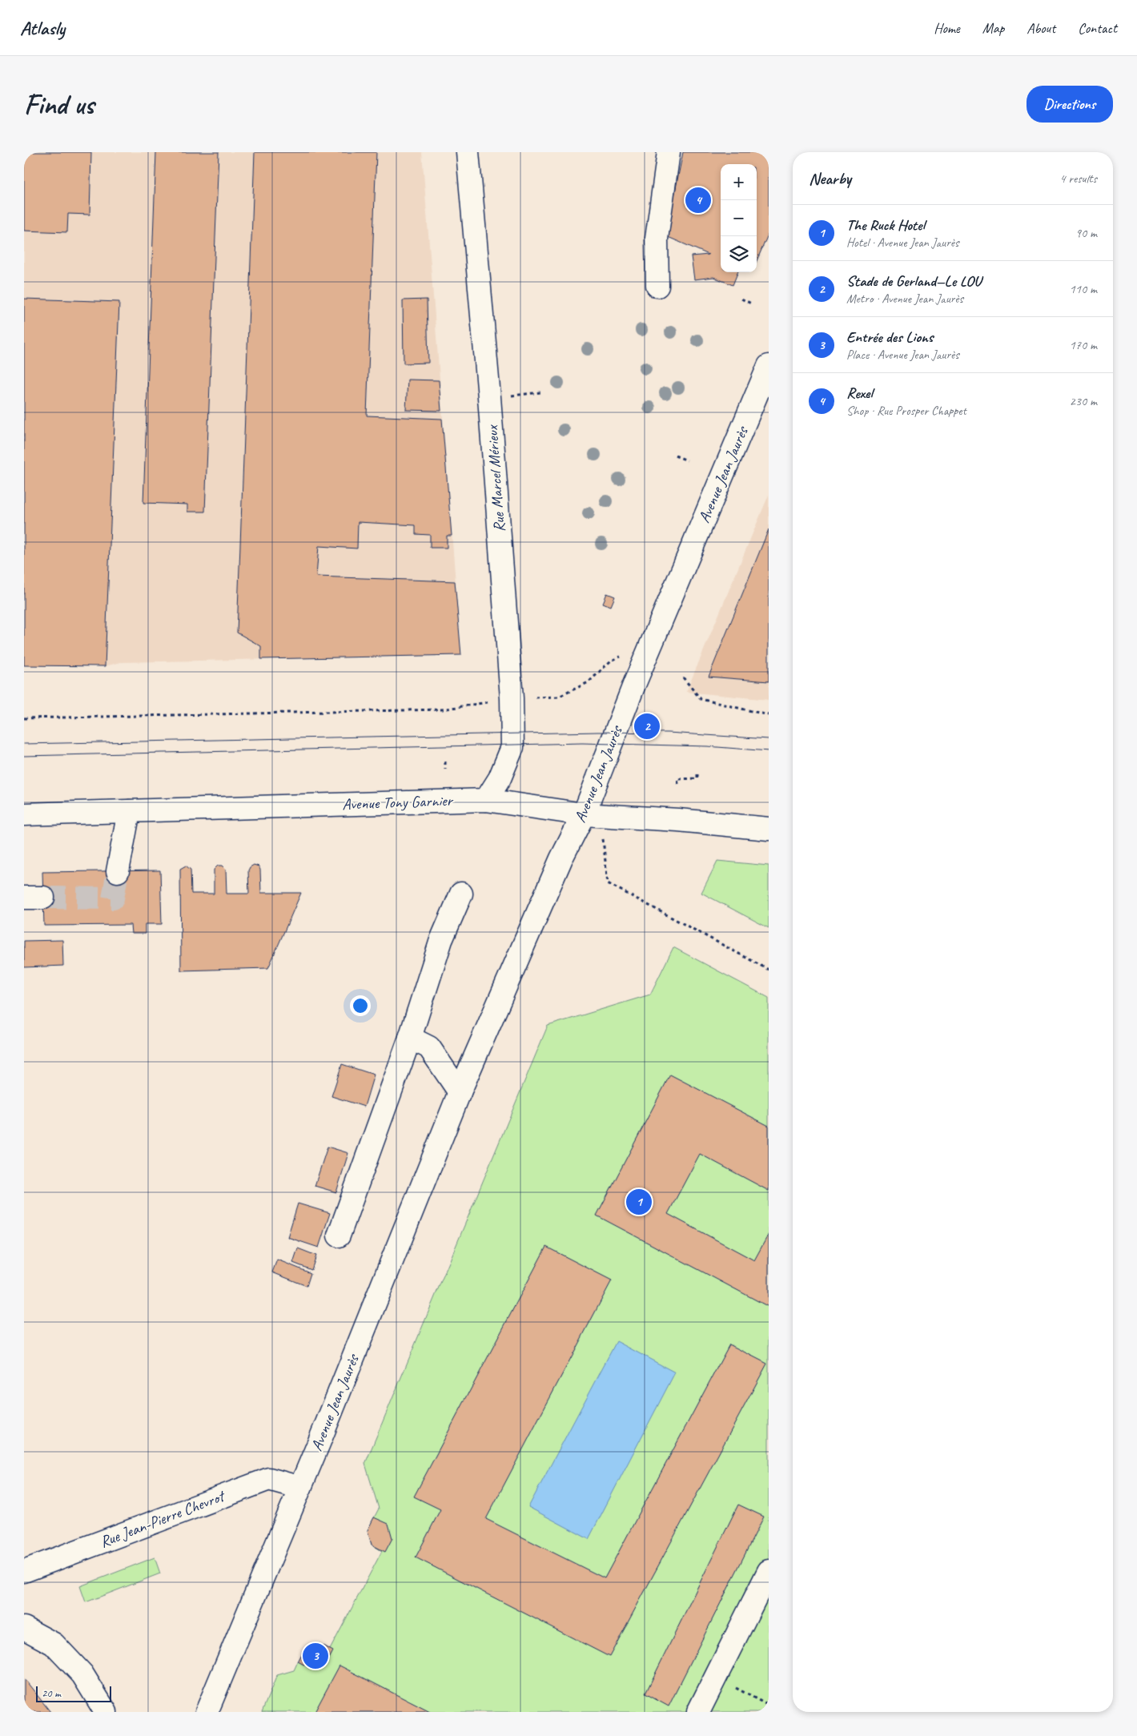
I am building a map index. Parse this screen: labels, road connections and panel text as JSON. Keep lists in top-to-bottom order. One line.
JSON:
{"streets":{"street":["Avenue Jean Jaurès","Rue Marcel Mérieux","Avenue Tony Garnier","Rue Jean-Pierre Chevrot"]},"crossings":[["Avenue Jean Jaurès","Avenue Tony Garnier"],["Avenue Jean Jaurès","Rue Jean-Pierre Chevrot"],["Rue Marcel Mérieux","Avenue Tony Garnier"]],"scale_bar":"20 m","page":{"header":"Atlasly","nav":["Home","Map","About","Contact"],"buttons":"Directions","title":"Find us","heading":["Nearby","4 results"],"map_buttons":["+","−"],"pins":["4","2","1","3"],"list":[{"mark":"1","name":"The Ruck Hotel","note":"Hotel · Avenue Jean Jaurès","value":"90 m"},{"mark":"2","name":"Stade de Gerland—Le LOU","note":"Metro · Avenue Jean Jaurès","value":"110 m"},{"mark":"3","name":"Entrée des Lions","note":"Place · Avenue Jean Jaurès","value":"170 m"},{"mark":"4","name":"Rexel","note":"Shop · Rue Prosper Chappet","value":"230 m"}],"scale":"20 m"}}
